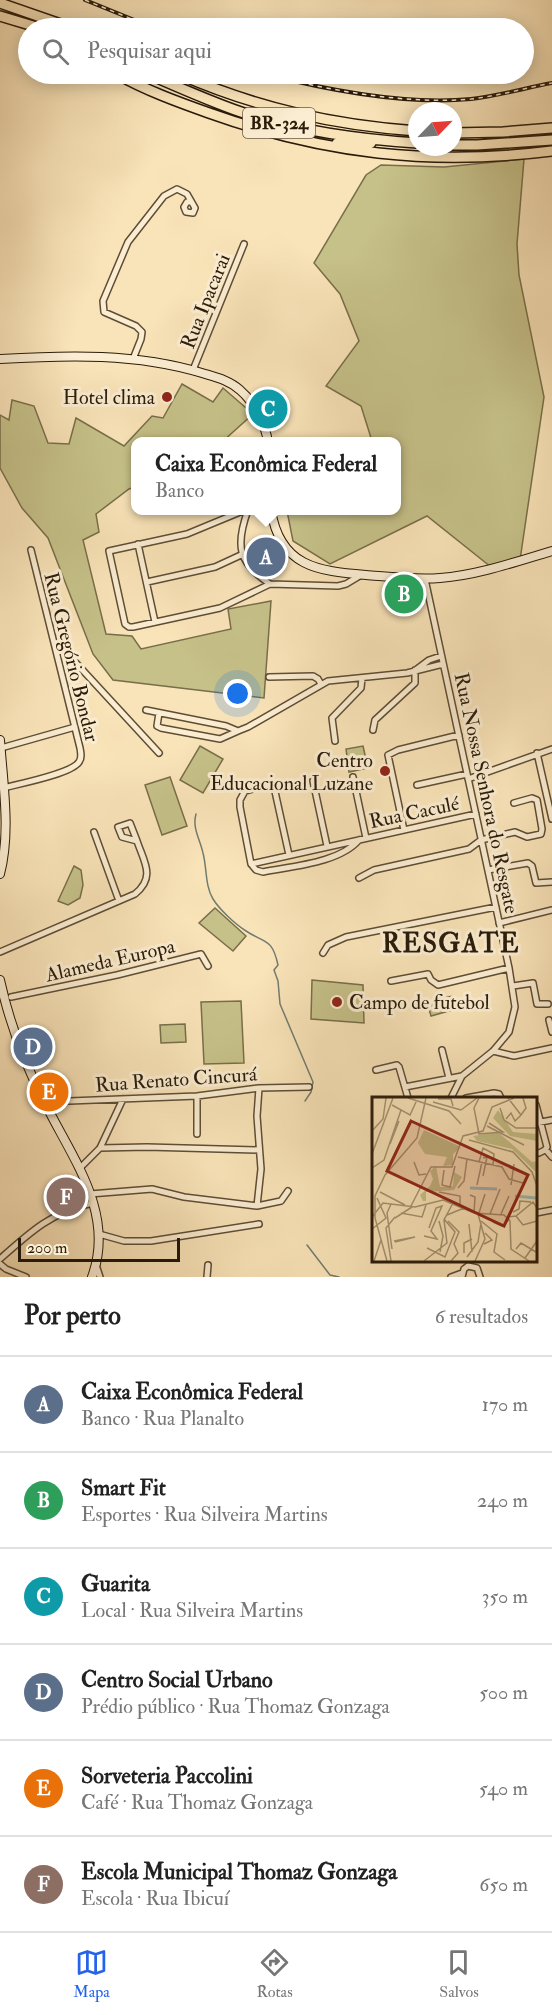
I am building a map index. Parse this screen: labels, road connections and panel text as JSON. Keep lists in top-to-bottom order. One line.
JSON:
{"streets":{"highway":["BR-324"],"street":["Rua Ipacarai","Rua Gregório Bondar","Rua Nossa Senhora do Resgate","Rua Caculé","Alameda Europa","Rua Renato Cincurá"]},"crossings":[["Rua Nossa Senhora do Resgate","Rua Caculé"]],"districts":["RESGATE"],"places":["Hotel clima","Centro Educacional Luzane","Campo de futebol"],"scale_bar":"200 m","north":"top right","page":{"search":"Pesquisar aqui","pins":["C","A","B","D","E","F"],"popup":["Caixa Econômica Federal","Banco"],"scale":"200 m","heading":["Por perto","6 resultados"],"list":[{"mark":"A","name":"Caixa Econômica Federal","note":"Banco · Rua Planalto","value":"170 m"},{"mark":"B","name":"Smart Fit","note":"Esportes · Rua Silveira Martins","value":"240 m"},{"mark":"C","name":"Guarita","note":"Local · Rua Silveira Martins","value":"350 m"},{"mark":"D","name":"Centro Social Urbano","note":"Prédio público · Rua Thomaz Gonzaga","value":"500 m"},{"mark":"E","name":"Sorveteria Paccolini","note":"Café · Rua Thomaz Gonzaga","value":"540 m"},{"mark":"F","name":"Escola Municipal Thomaz Gonzaga","note":"Escola · Rua Ibicuí","value":"650 m"}],"nav":["Mapa","Rotas","Salvos"]}}
